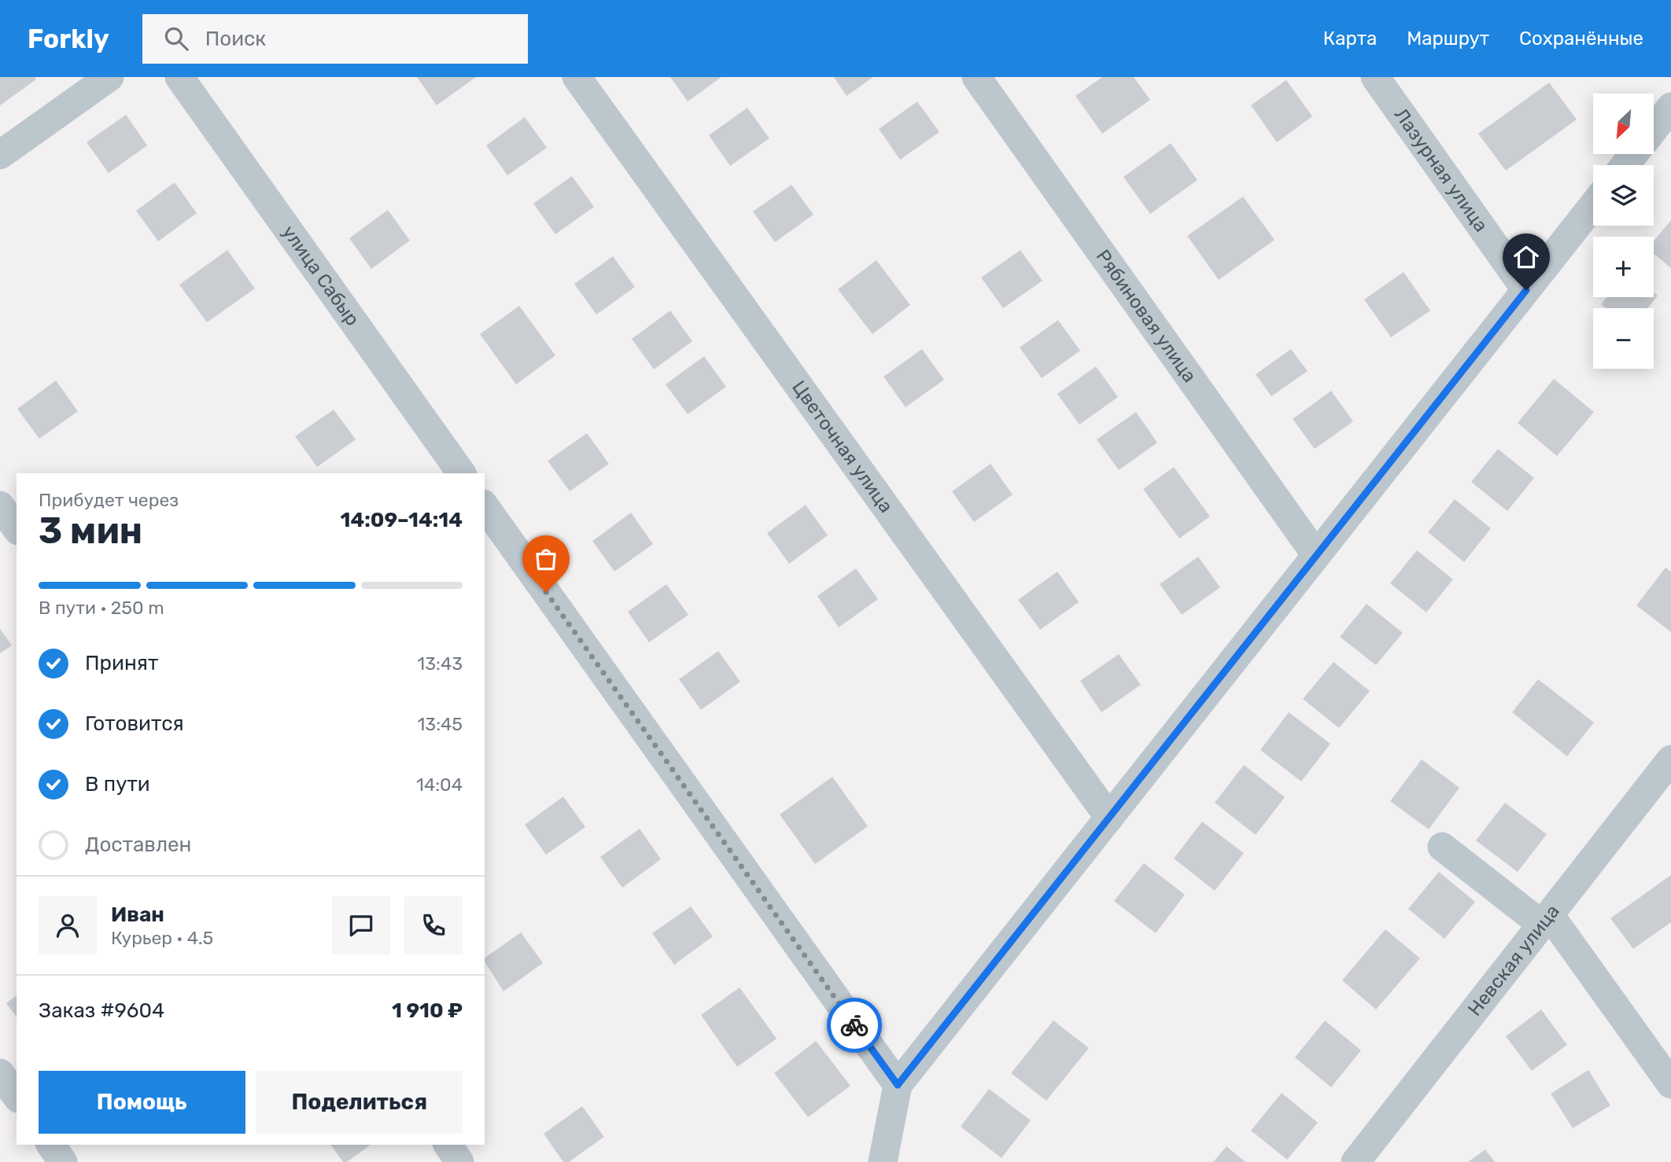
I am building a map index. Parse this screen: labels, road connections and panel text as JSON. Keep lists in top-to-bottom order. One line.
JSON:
{"streets":{"street":["Лазурная улица","улица Сабыр","Рябиновая улица","Цветочная улица","Невская улица"]},"north":"bottom left","page":{"header":"Forkly","search":"Поиск","nav":["Карта","Маршрут","Сохранённые"],"map_buttons":["+","−"],"heading":["3 мин","Прибудет через","14:09–14:14"],"panel":["Иван","Курьер · 4.5","Заказ #9604","1 910 ₽"],"bar":"В пути · 250 m","list":[["Принят","13:43"],["Готовится","13:45"],["В пути","14:04"],"Доставлен"],"buttons":["Помощь","Поделиться"]}}
